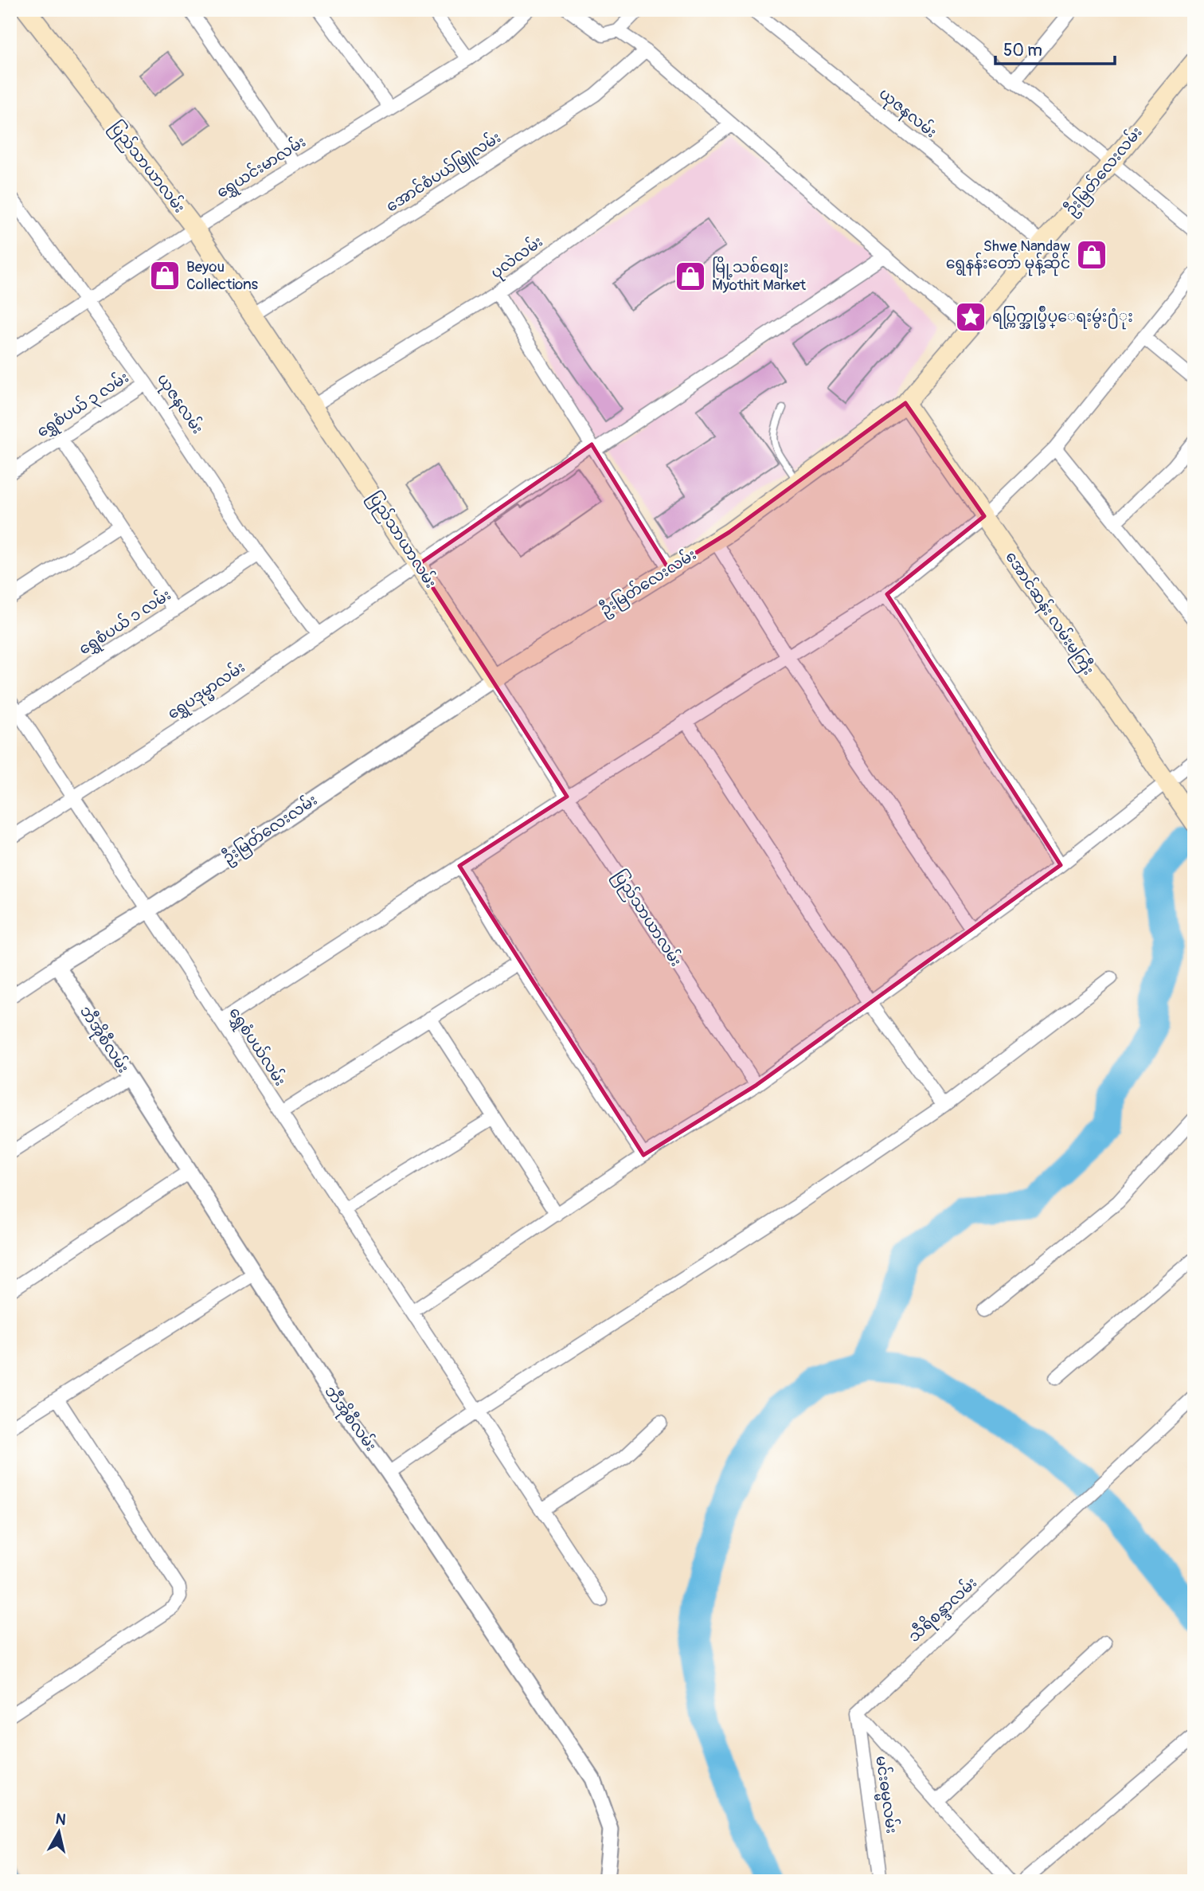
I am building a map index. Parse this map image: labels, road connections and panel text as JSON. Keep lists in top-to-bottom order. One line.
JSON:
{"streets":{"main road":["ပြည်သာယာလမ်း","ဦးမြတ်လေးလမ်း","အောင်ဆန်း လမ်းမကြီး"],"street":["ယုဇနလမ်း","ရွှေယင်းမာလမ်း","အောင်စံပယ်ဖြူလမ်း","ပုလဲလမ်း","ရွှေစံပယ် ၃ လမ်း","ရွှေစံပယ် ၁ လမ်း","ရွှေပဒုမ္မာလမ်း","ဘီအိုစီလမ်း","ရွှေစံပယ်လမ်း","သီရိစန္ဒာလမ်း","မင်းဓမ္မလမ်း"]},"crossings":[["ယုဇနလမ်း","ရွှေယင်းမာလမ်း"],["ယုဇနလမ်း","ဦးမြတ်လေးလမ်း"],["ယုဇနလမ်း","ရွှေစံပယ် ၃ လမ်း"],["ယုဇနလမ်း","ရွှေစံပယ် ၁ လမ်း"],["ယုဇနလမ်း","ရွှေပဒုမ္မာလမ်း"],["ပြည်သာယာလမ်း","ရွှေယင်းမာလမ်း"],["ပြည်သာယာလမ်း","ဦးမြတ်လေးလမ်း"],["ပြည်သာယာလမ်း","အောင်စံပယ်ဖြူလမ်း"],["ပြည်သာယာလမ်း","ပုလဲလမ်း"],["ပြည်သာယာလမ်း","ရွှေပဒုမ္မာလမ်း"],["ဦးမြတ်လေးလမ်း","အောင်ဆန်း လမ်းမကြီး"],["ဦးမြတ်လေးလမ်း","ဘီအိုစီလမ်း"],["ဦးမြတ်လေးလမ်း","ရွှေစံပယ်လမ်း"],["ရွှေစံပယ် ၁ လမ်း","ရွှေစံပယ်လမ်း"],["ရွှေပဒုမ္မာလမ်း","ရွှေစံပယ်လမ်း"],["သီရိစန္ဒာလမ်း","မင်းဓမ္မလမ်း"]],"places":{"shop":["Shwe Nandaw ရွေနန်းတော် မုန့်ဆိုင်","Beyou Collections","မြို့သစ်စျေး Myothit Market"],"place":["ရပ္ကြက္အုပ္ခ်ဳပ္ေရးမွဴး႐ံုး"]},"scale_bar":"50 m","north":"top"}
